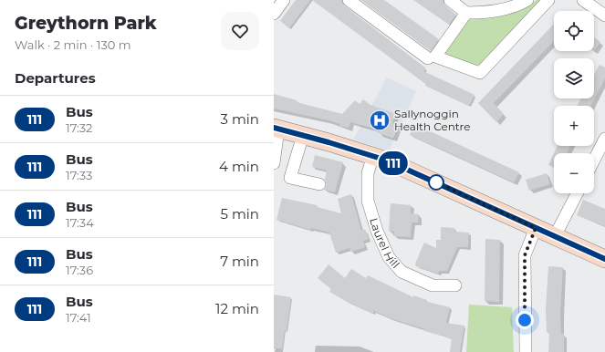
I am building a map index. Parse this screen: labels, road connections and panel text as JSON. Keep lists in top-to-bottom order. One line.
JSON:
{"streets":{"street":["Laurel Hill"]},"places":{"hospital":["Sallynoggin Health Centre"]},"lines":["bus line 111"],"page":{"heading":[["Greythorn Park","Walk · 2 min · 130 m"],"Departures"],"on_map":"111","map_buttons":["+","−"],"list":[{"mark":"111","name":"Bus","note":"17:32","value":"3 min"},{"mark":"111","name":"Bus","note":"17:33","value":"4 min"},{"mark":"111","name":"Bus","note":"17:34","value":"5 min"},{"mark":"111","name":"Bus","note":"17:36","value":"7 min"},{"mark":"111","name":"Bus","note":"17:41","value":"12 min"}]}}
